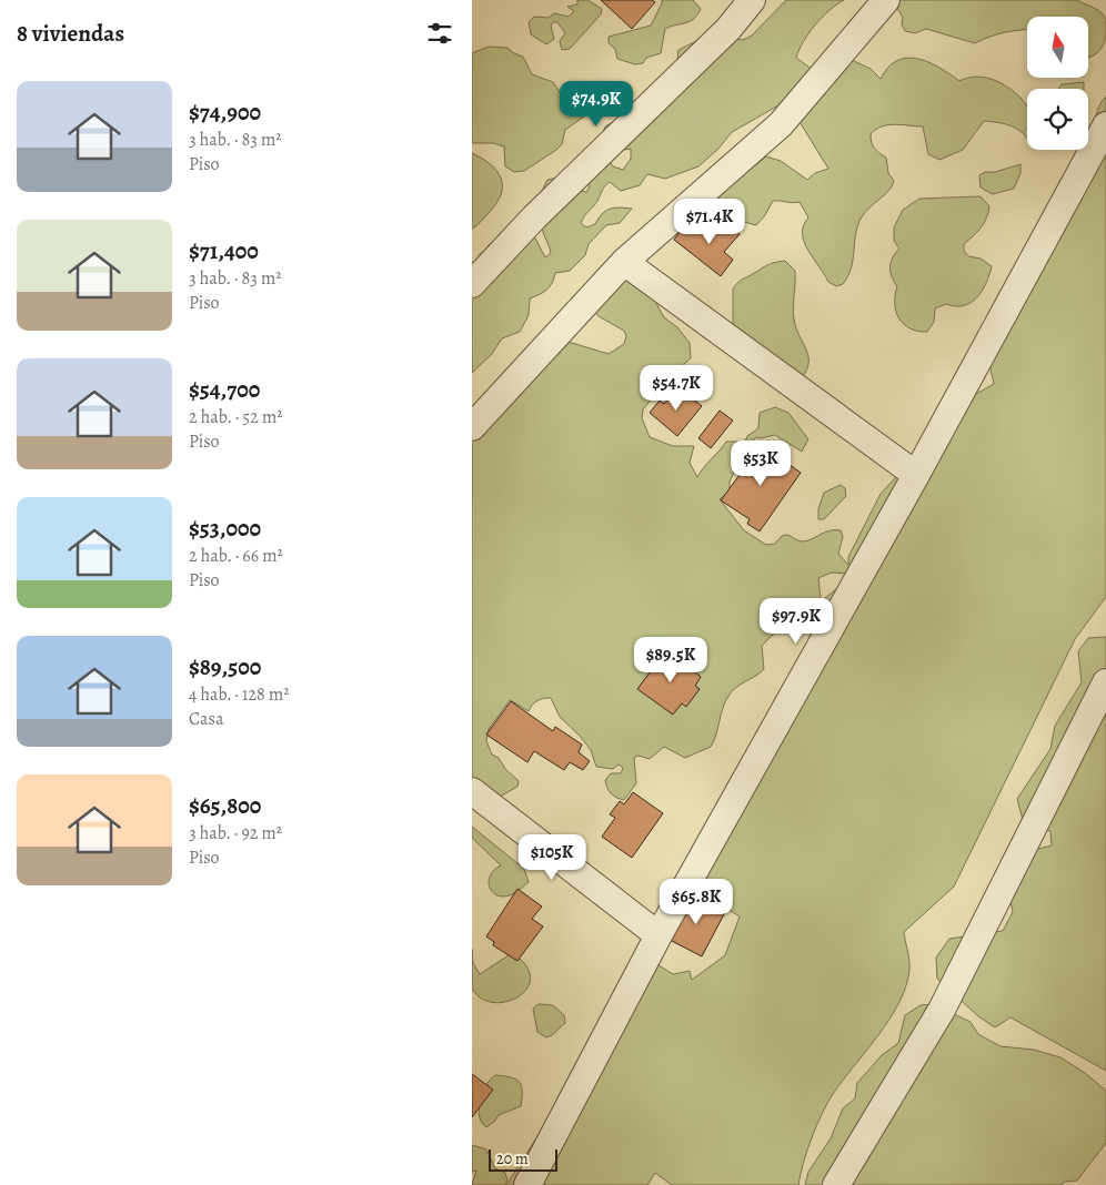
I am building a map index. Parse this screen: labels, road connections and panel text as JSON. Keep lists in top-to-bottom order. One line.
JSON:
{"scale_bar":"20 m","north":"top","page":{"heading":"8 viviendas","list":[{"name":"$74,900","note":"3 hab. · 83 m² · Piso"},{"name":"$71,400","note":"3 hab. · 83 m² · Piso"},{"name":"$54,700","note":"2 hab. · 52 m² · Piso"},{"name":"$53,000","note":"2 hab. · 66 m² · Piso"},{"name":"$89,500","note":"4 hab. · 128 m² · Casa"},{"name":"$65,800","note":"3 hab. · 92 m² · Piso"}],"price":["$74.9K","$71.4K","$54.7K","$53K","$97.9K","$89.5K","$105K","$65.8K"],"scale":"20 m"}}
